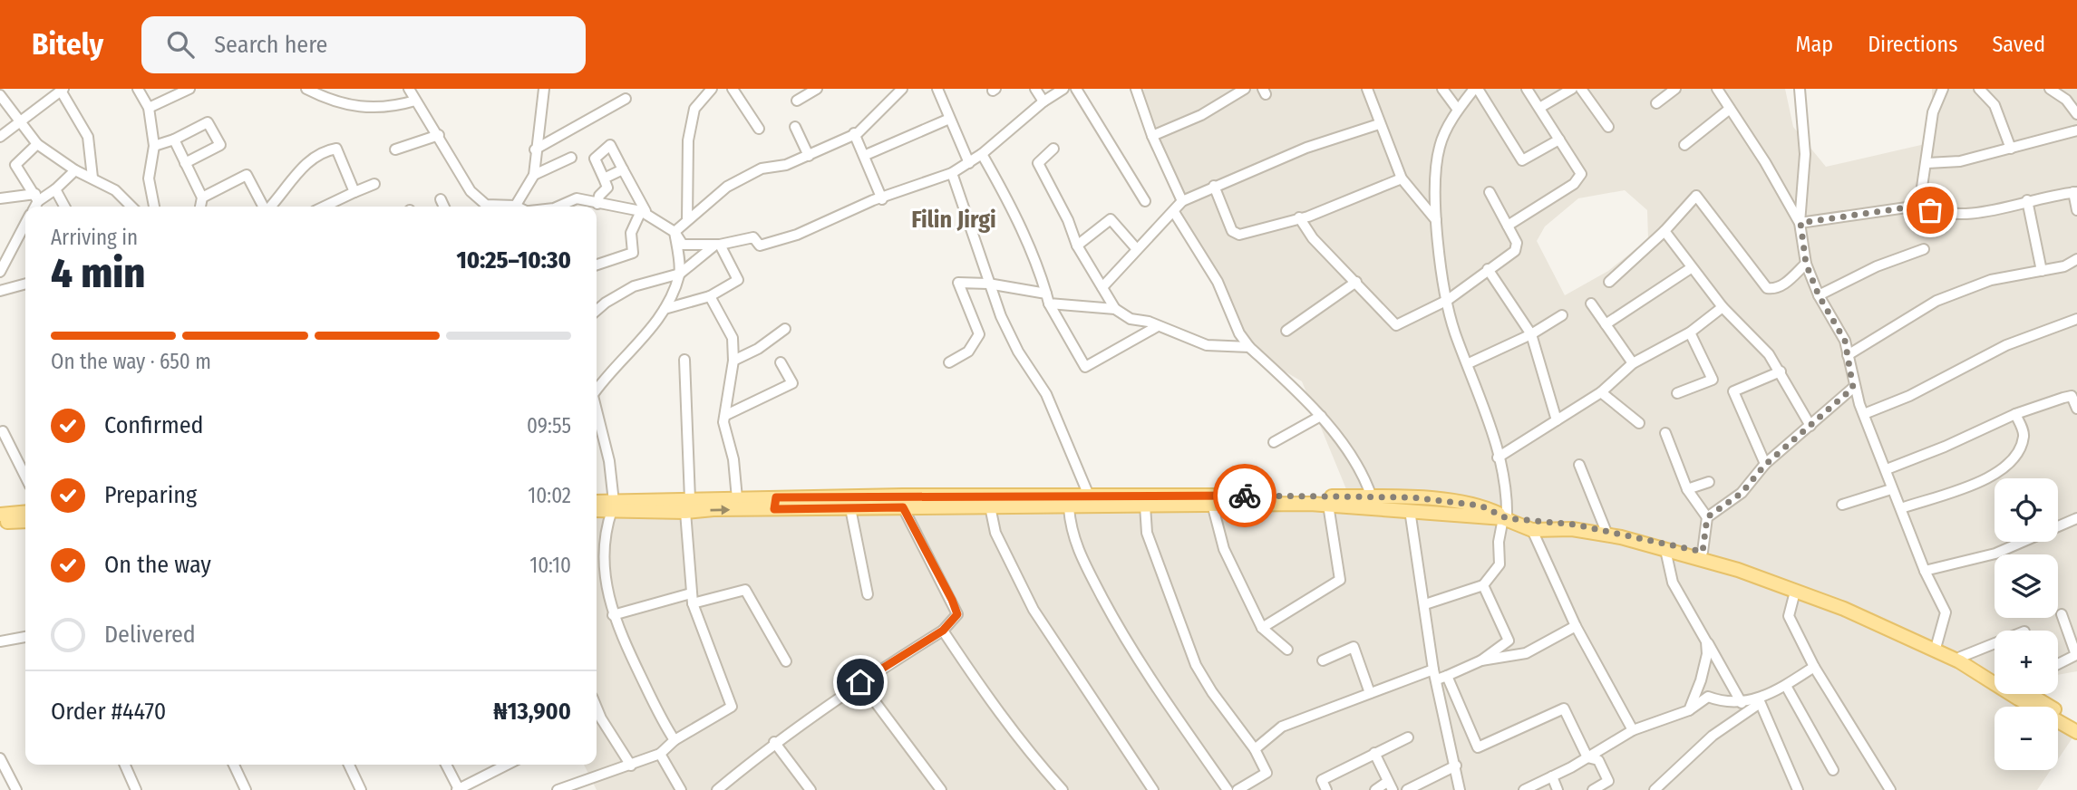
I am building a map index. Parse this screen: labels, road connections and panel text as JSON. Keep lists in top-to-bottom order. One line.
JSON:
{"districts":["Filin Jirgi"],"page":{"header":"Bitely","search":"Search here","nav":["Map","Directions","Saved"],"heading":["4 min","Arriving in","10:25–10:30"],"panel":["Order #4470","₦13,900"],"bar":"On the way · 650 m","list":[["Confirmed","09:55"],["Preparing","10:02"],["On the way","10:10"],"Delivered"],"map_buttons":["+","−"]}}
